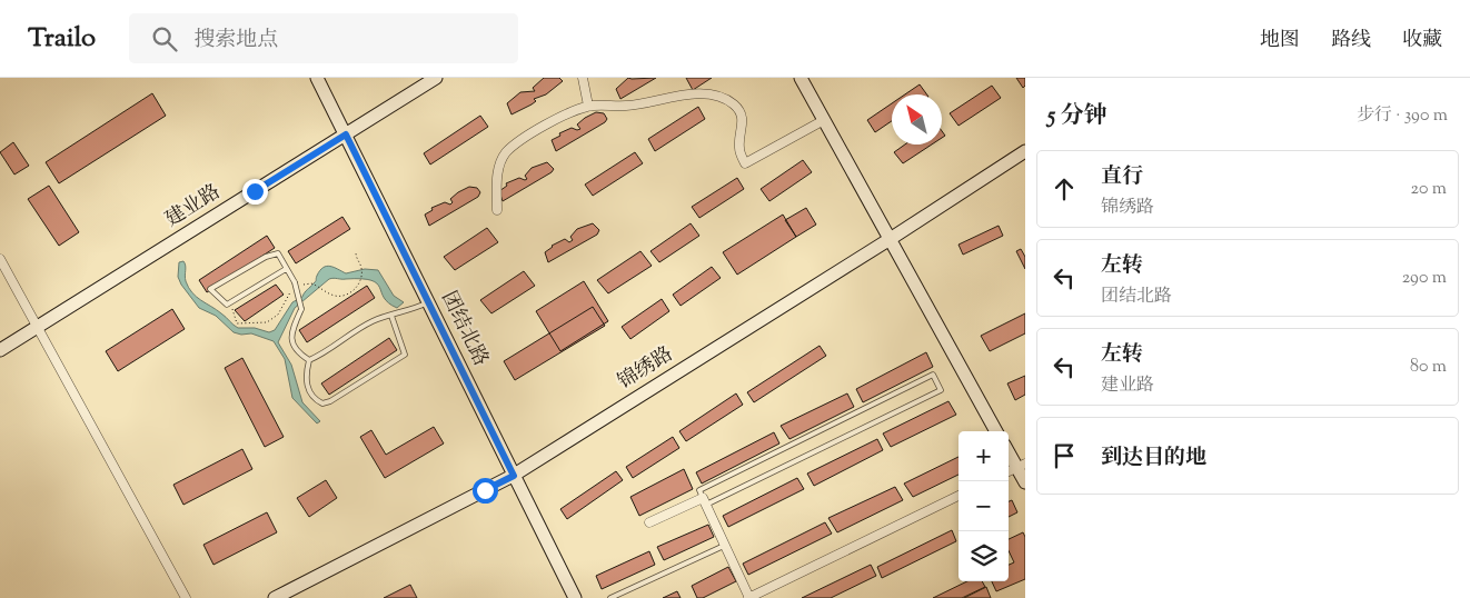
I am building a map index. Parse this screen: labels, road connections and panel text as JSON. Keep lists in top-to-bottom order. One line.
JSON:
{"streets":{"street":["建业路","团结北路","锦绣路"]},"crossings":[["建业路","团结北路"],["团结北路","锦绣路"]],"north":"top left","page":{"header":"Trailo","search":"搜索地点","nav":["地图","路线","收藏"],"heading":["5 分钟","步行 · 390 m"],"list":[["直行","锦绣路","20 m"],["左转","团结北路","290 m"],["左转","建业路","80 m"],"到达目的地"],"map_buttons":["+","−"]}}
